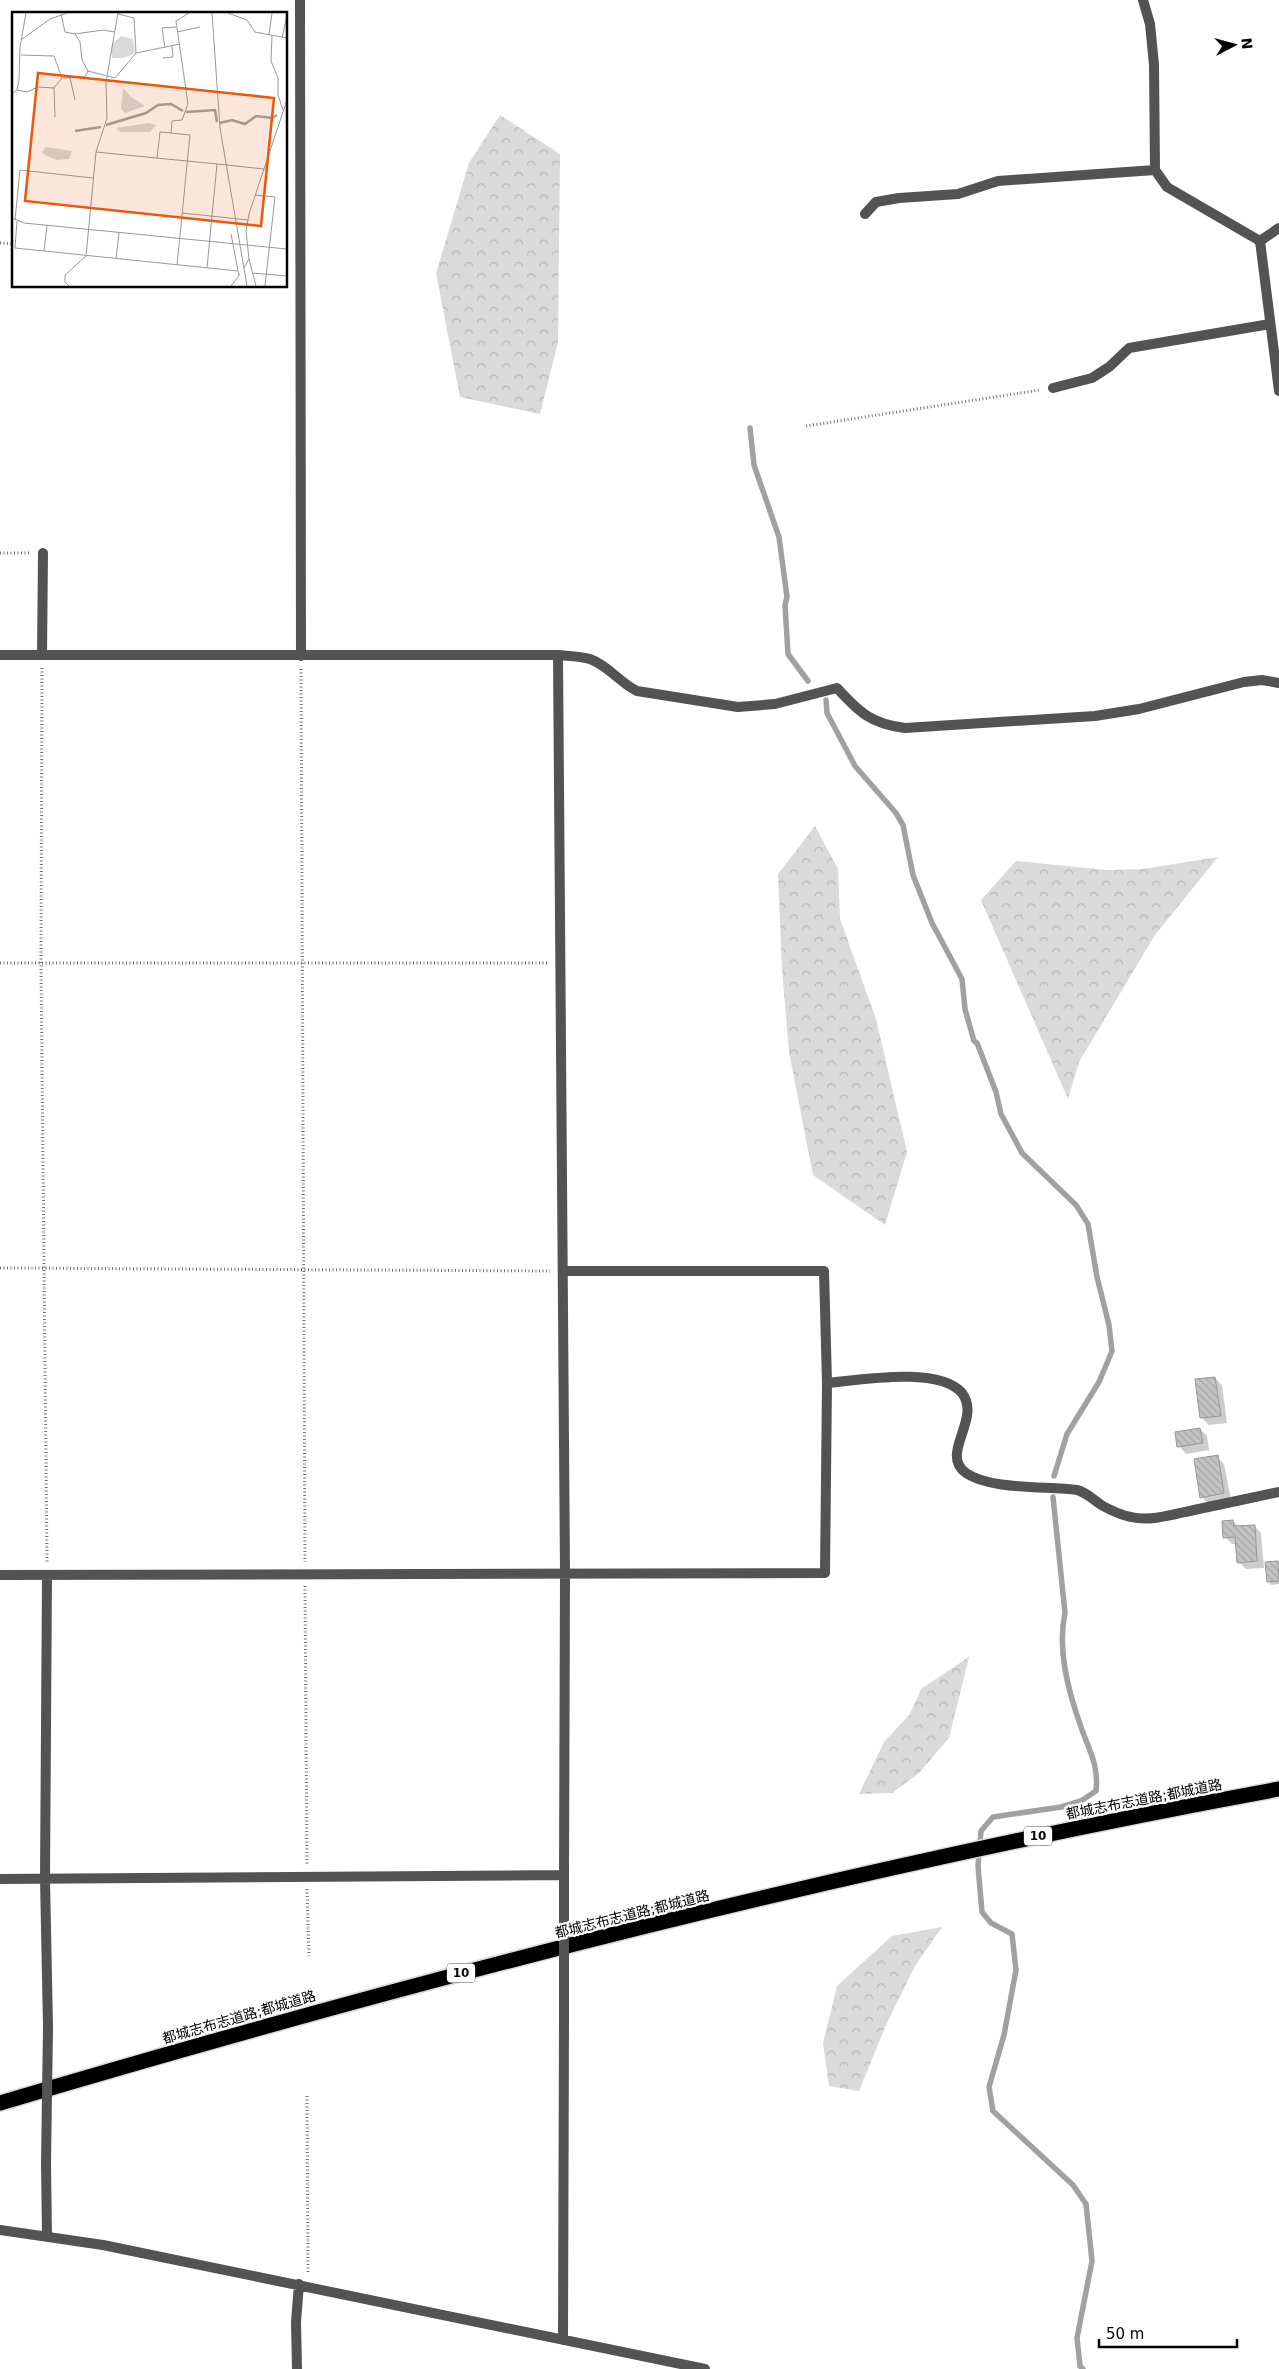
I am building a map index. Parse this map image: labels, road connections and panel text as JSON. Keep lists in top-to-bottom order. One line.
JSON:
{"streets":{"highway":["都城志布志道路;都城道路","10"]},"scale_bar":"50 m","north":"right"}
